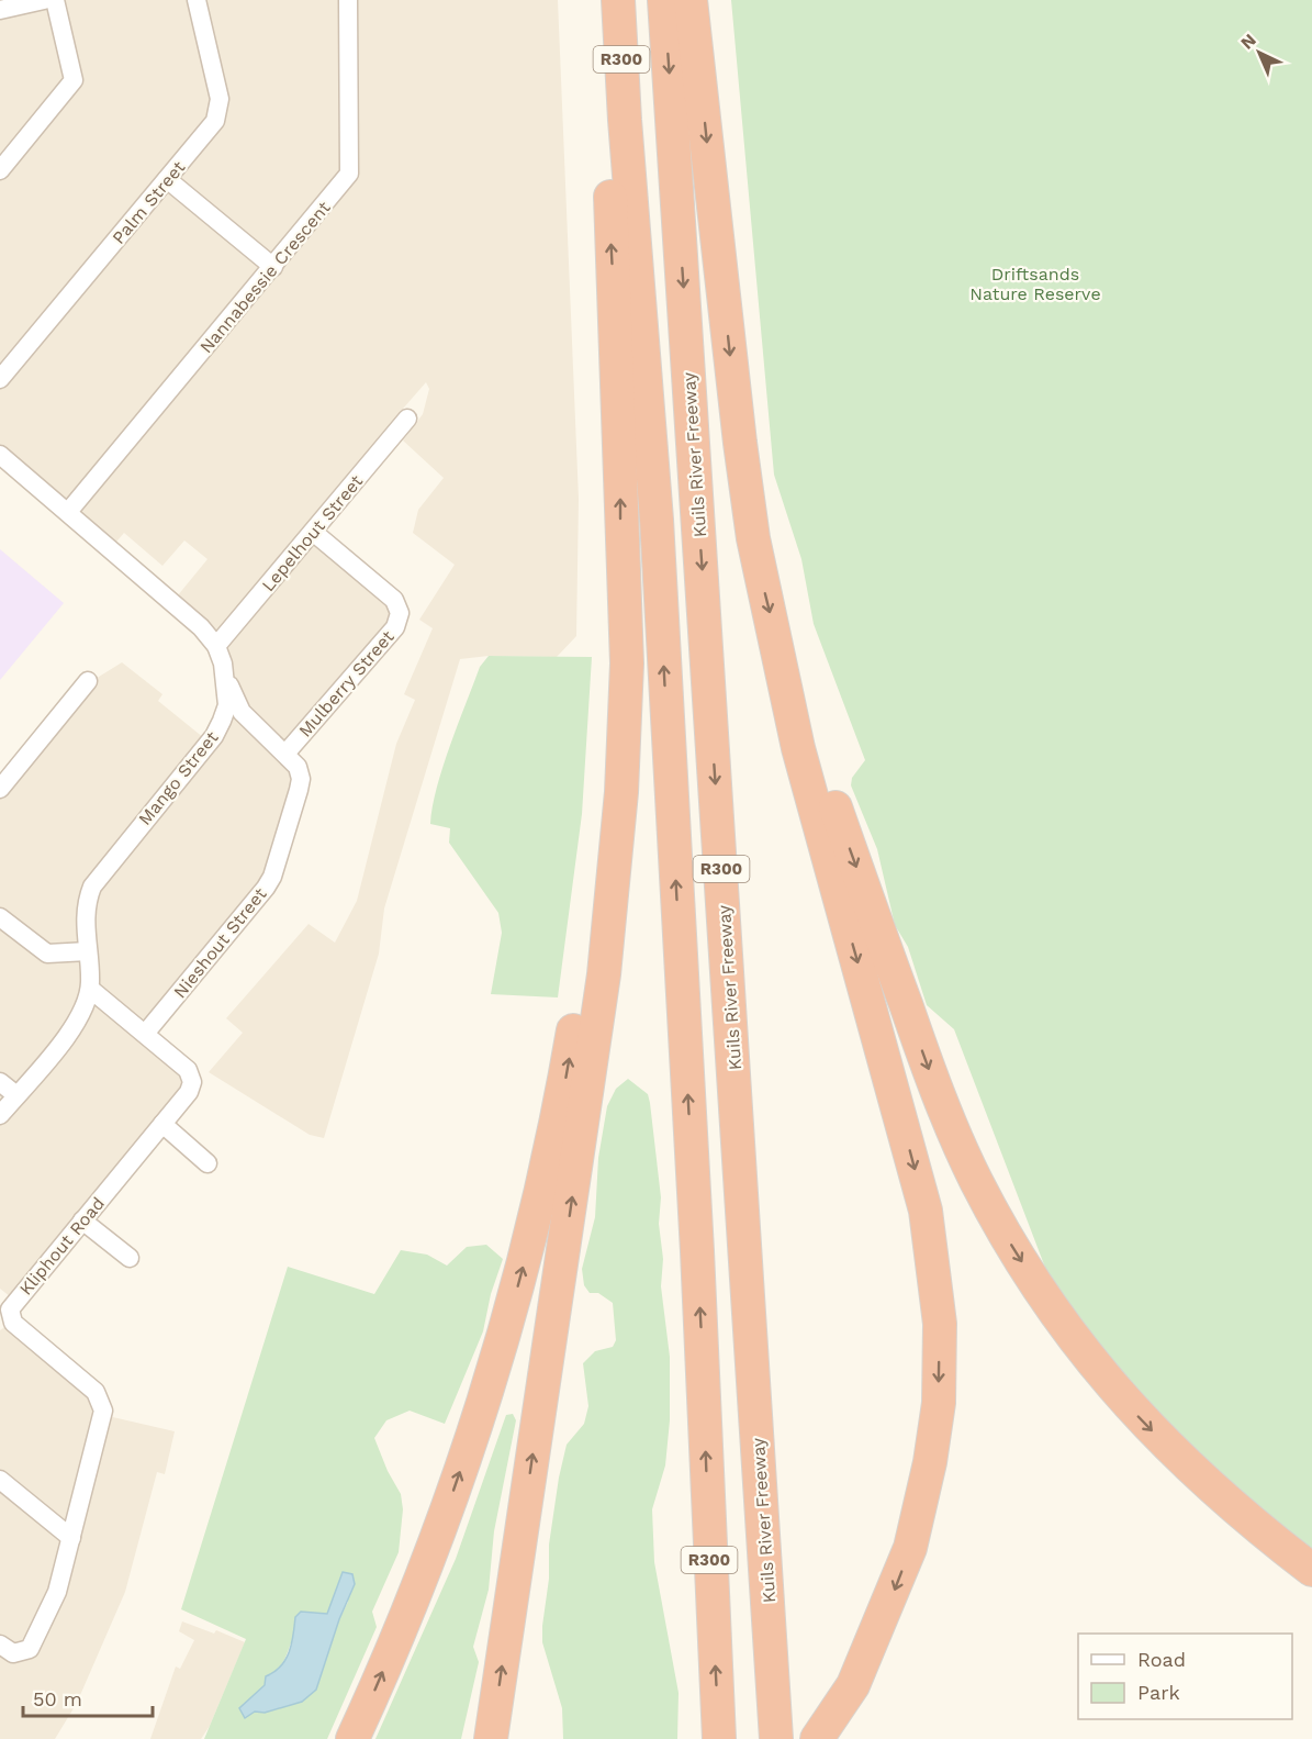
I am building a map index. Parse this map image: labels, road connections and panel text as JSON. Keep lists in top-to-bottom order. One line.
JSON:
{"streets":{"highway":["R300","Kuils River Freeway"],"street":["Palm Street","Nannabessie Crescent","Lepelhout Street","Mulberry Street","Mango Street","Nieshout Street","Kliphout Road"]},"crossings":[["Nannabessie Crescent","Mango Street"],["Lepelhout Street","Mulberry Street"],["Lepelhout Street","Mango Street"],["Mulberry Street","Nieshout Street"],["Mango Street","Nieshout Street"],["Mango Street","Kliphout Road"],["Nieshout Street","Kliphout Road"]],"parks":["Driftsands Nature Reserve"],"legend":["Road","Park"],"scale_bar":"50 m","north":"top left"}
